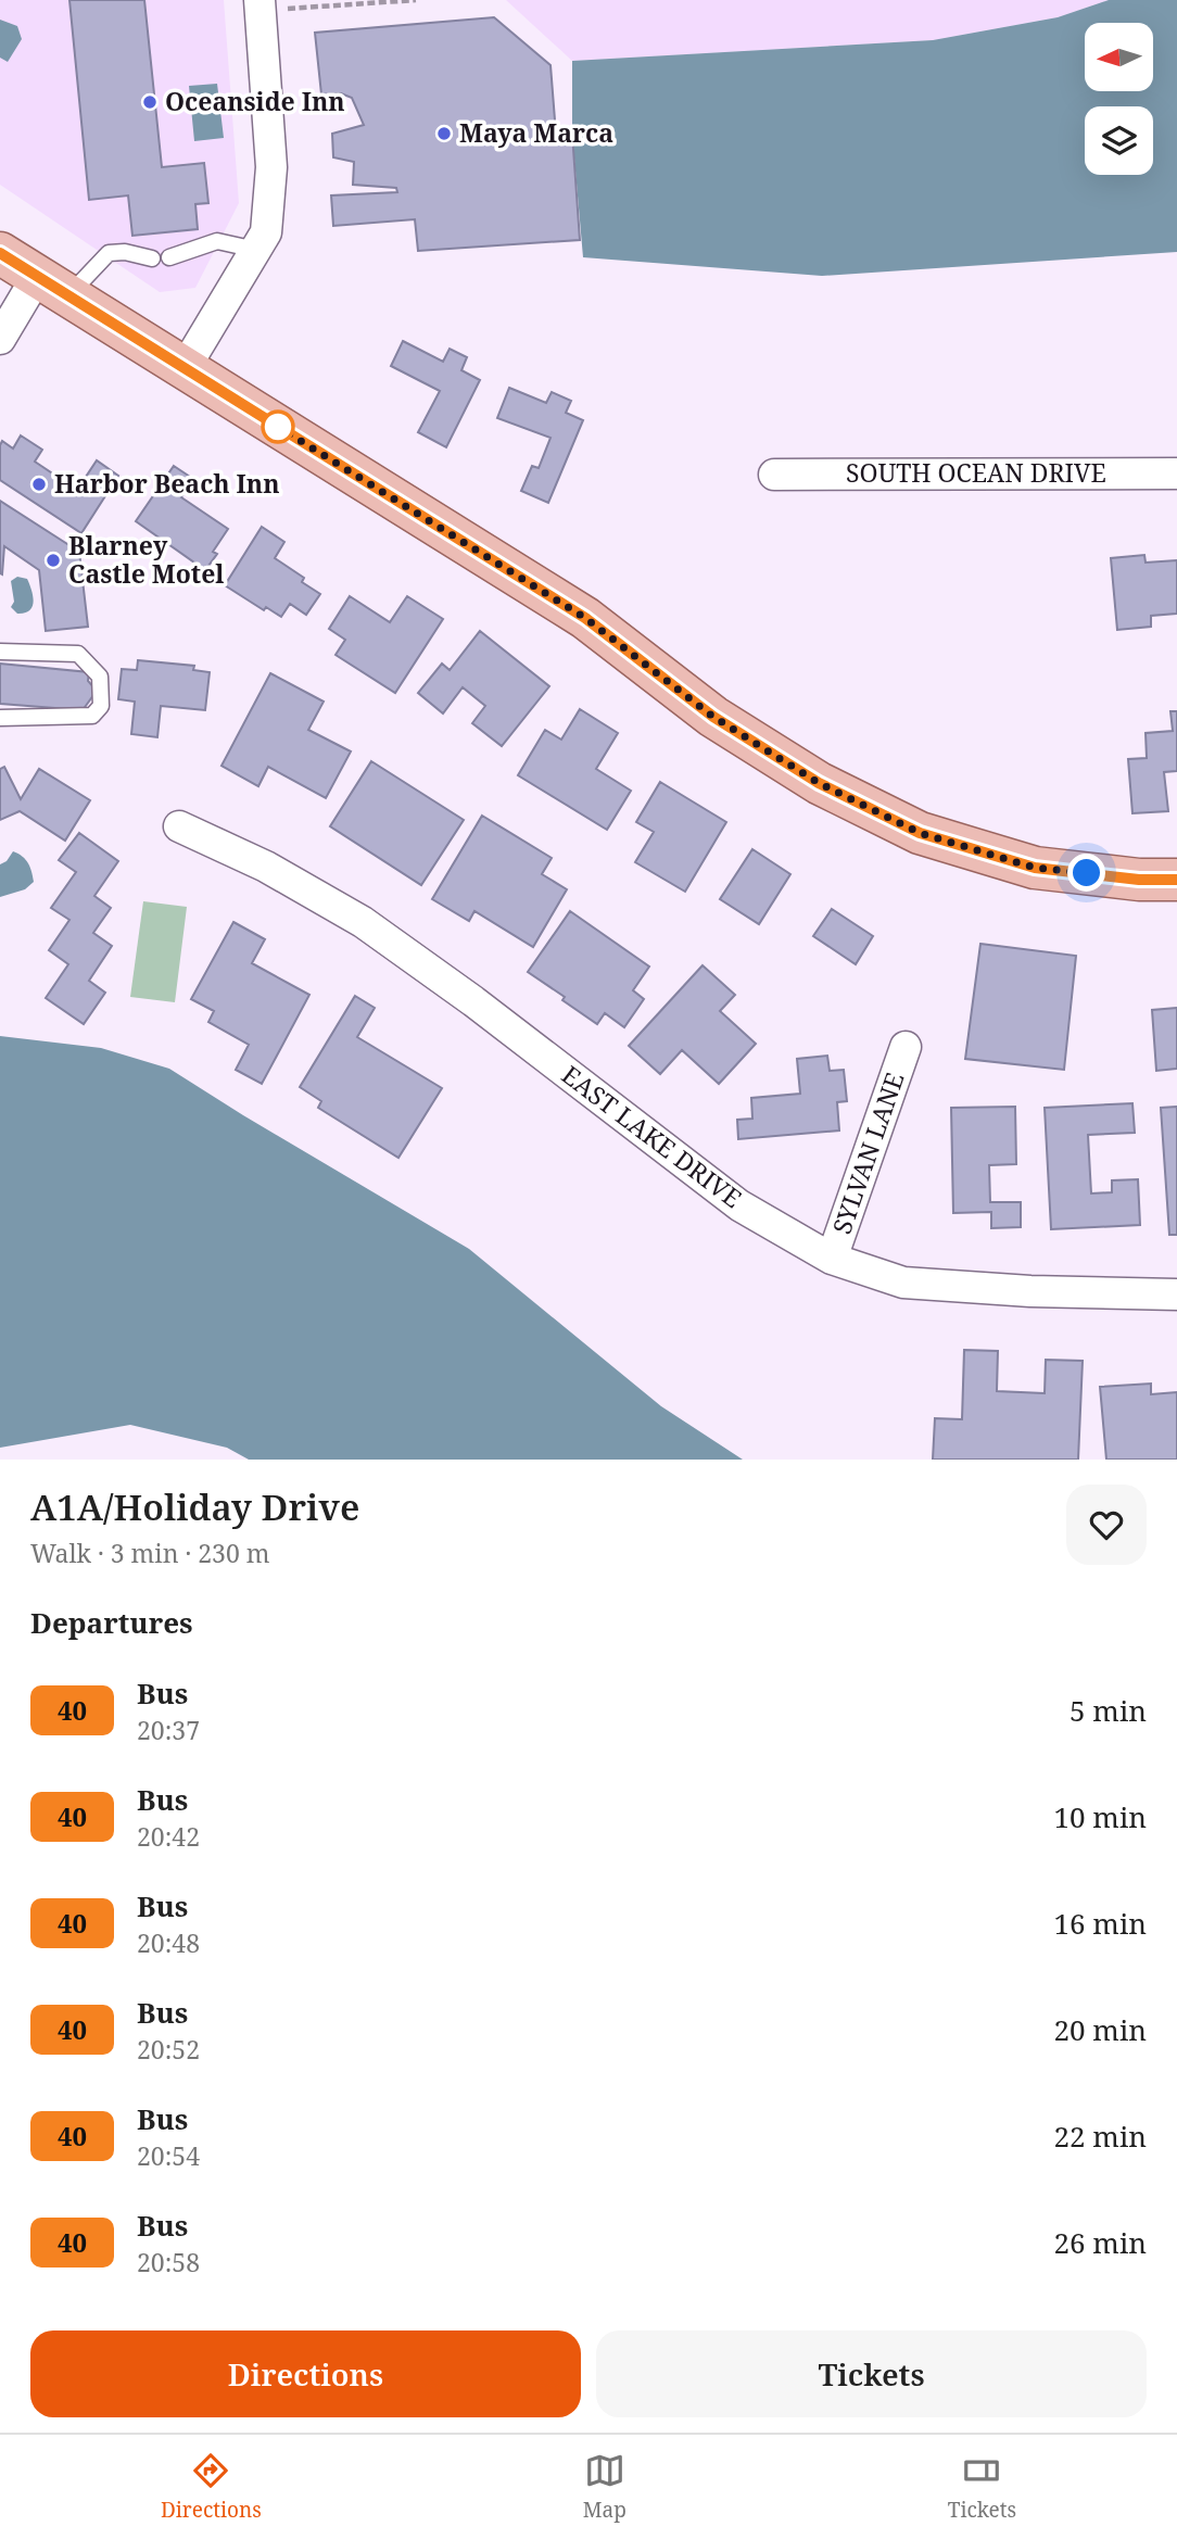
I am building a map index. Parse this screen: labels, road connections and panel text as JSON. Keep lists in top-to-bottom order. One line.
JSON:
{"streets":{"street":["SOUTH OCEAN DRIVE","EAST LAKE DRIVE","SYLVAN LANE"]},"crossings":[["EAST LAKE DRIVE","SYLVAN LANE"]],"places":["Oceanside Inn","Maya Marca","Harbor Beach Inn","Blarney Castle Motel"],"lines":["bus line 40"],"north":"left","page":{"heading":[["A1A/Holiday Drive","Walk · 3 min · 230 m"],"Departures"],"list":[{"mark":"40","name":"Bus","note":"20:37","value":"5 min"},{"mark":"40","name":"Bus","note":"20:42","value":"10 min"},{"mark":"40","name":"Bus","note":"20:48","value":"16 min"},{"mark":"40","name":"Bus","note":"20:52","value":"20 min"},{"mark":"40","name":"Bus","note":"20:54","value":"22 min"},{"mark":"40","name":"Bus","note":"20:58","value":"26 min"}],"buttons":["Directions","Tickets"],"tabs":["Directions","Map","Tickets"]}}
